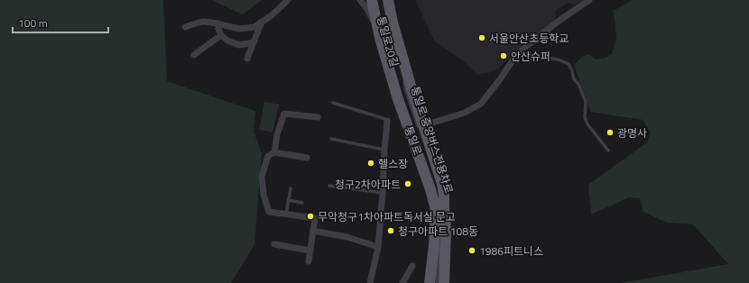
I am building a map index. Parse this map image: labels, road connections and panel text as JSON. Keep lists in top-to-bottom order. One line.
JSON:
{"streets":{"main road":["통일로"],"street":["통일로20길"],"lane":["통일로 중앙버스전용차로"]},"crossings":[["통일로20길","통일로"],["통일로 중앙버스전용차로","통일로"]],"places":["서울안산초등학교","안산슈퍼","광명사","헬스장","청구2차아파트","무악청구1차아파트독서실 문고","청구아파트 108동","1986피트니스"],"scale_bar":"100 m"}
